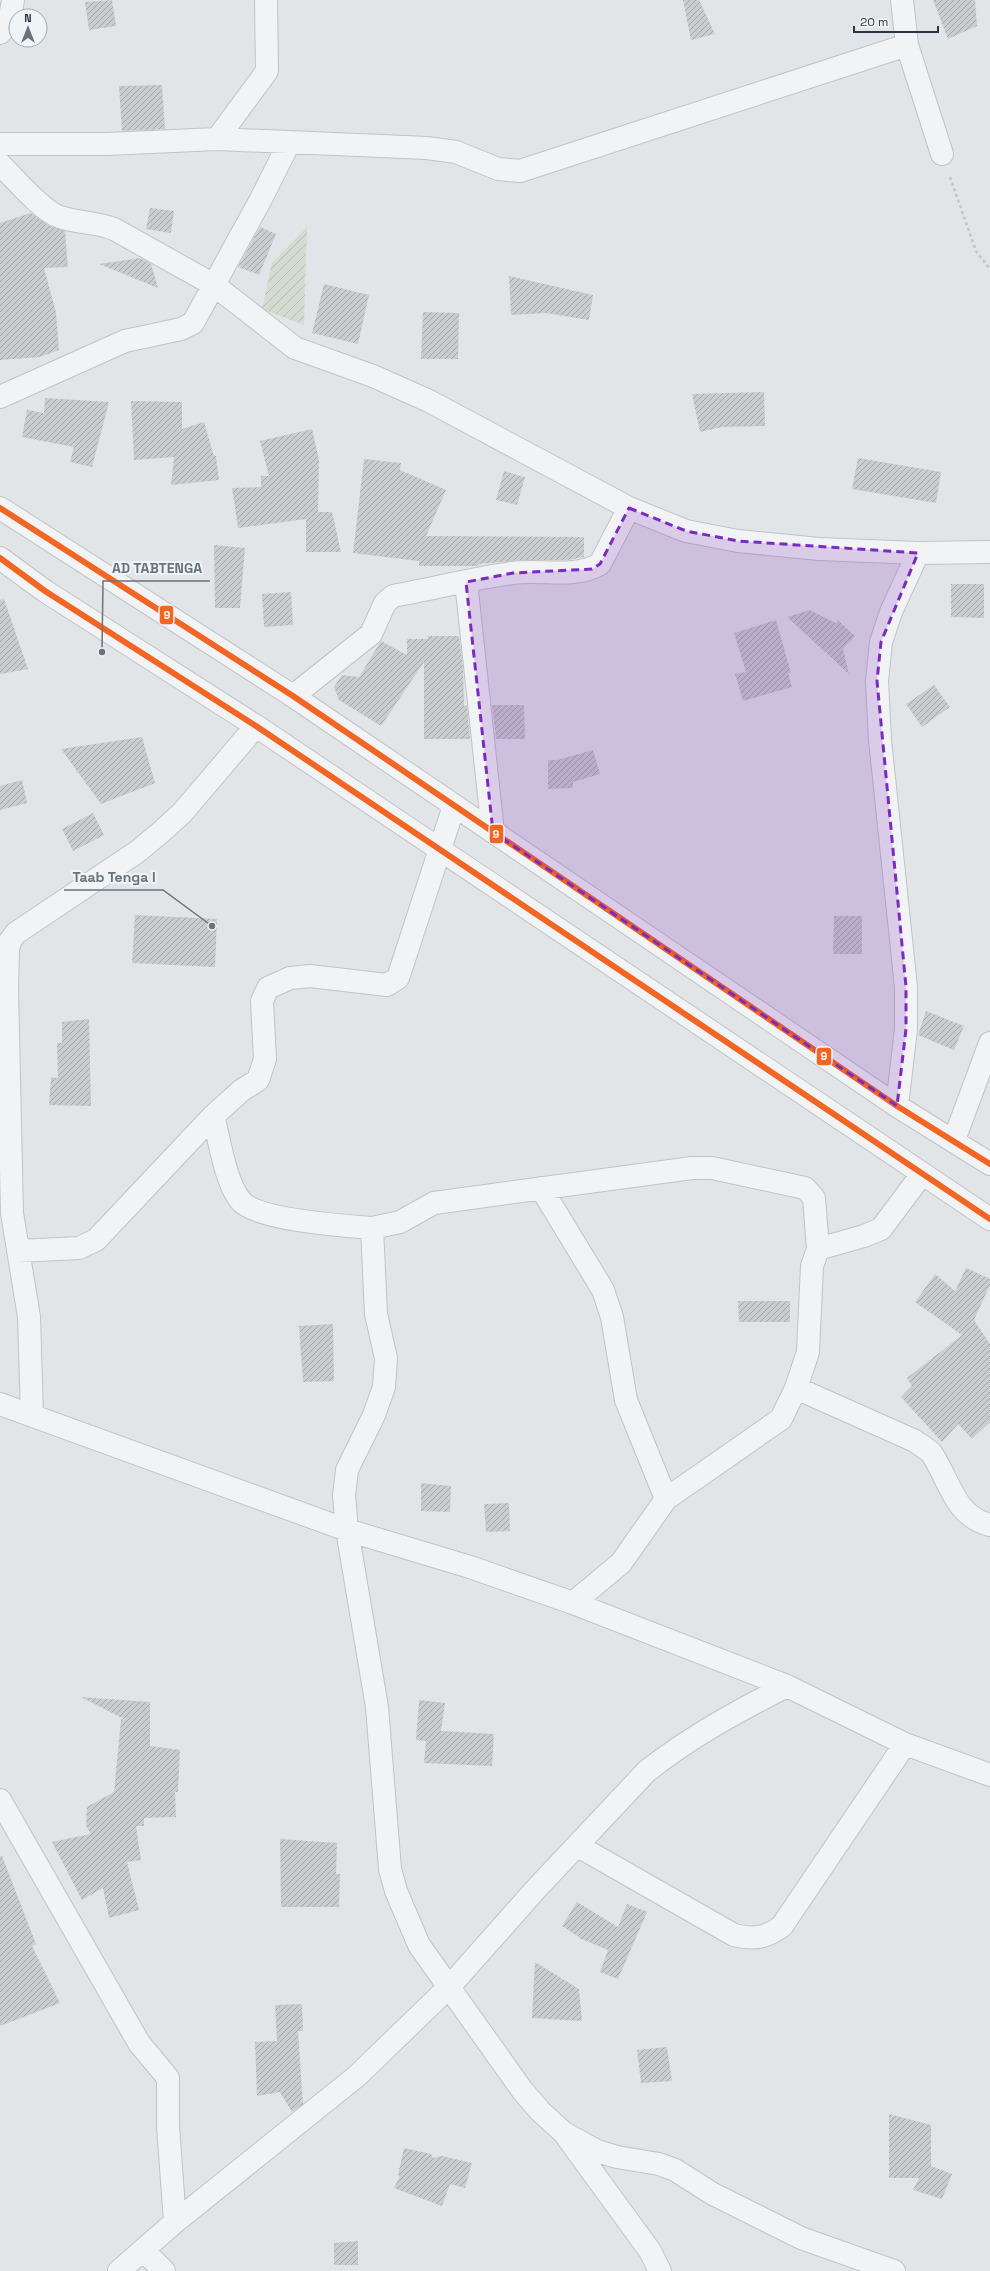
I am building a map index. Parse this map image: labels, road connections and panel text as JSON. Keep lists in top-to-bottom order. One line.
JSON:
{"places":["AD TABTENGA","Taab Tenga I"],"lines":["transit line 9"],"scale_bar":"20 m","north":"top"}
